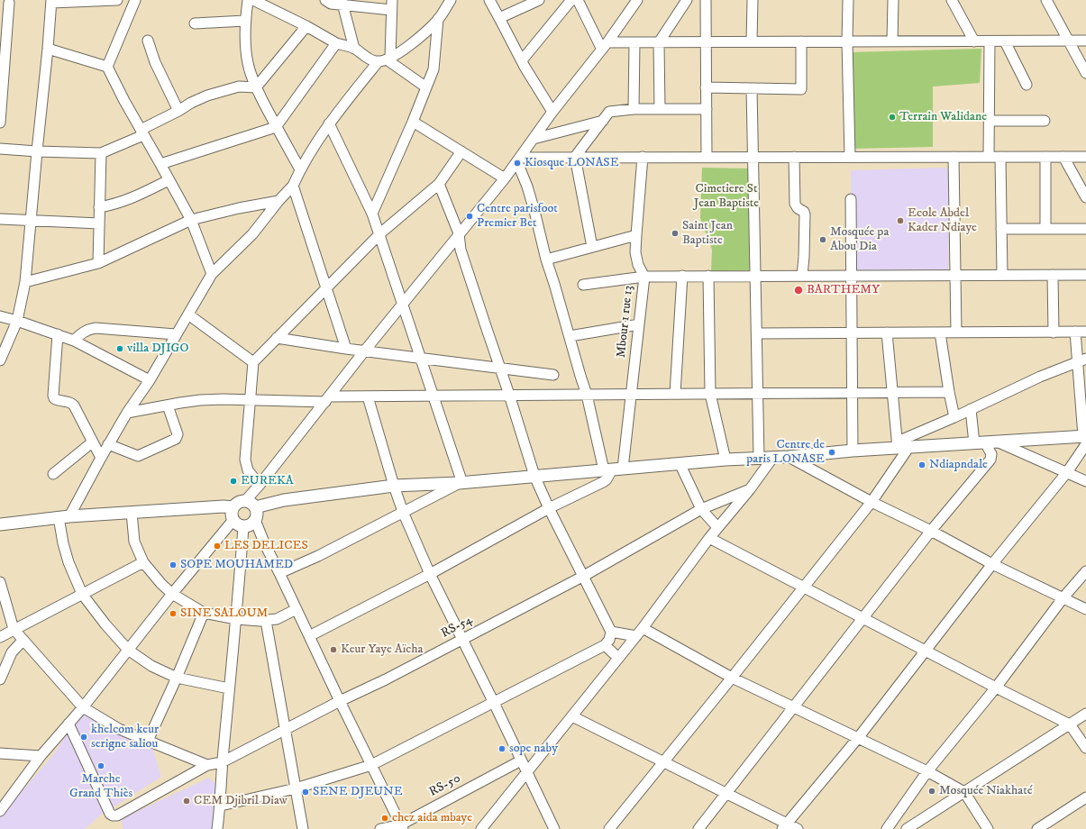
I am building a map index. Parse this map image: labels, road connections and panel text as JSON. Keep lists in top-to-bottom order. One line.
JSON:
{"streets":{"street":["Mbour 1 rue 13","RS-54","RS-50"]},"parks":["Cimetiere St Jean Baptiste"],"places":["Terrain Walidane","Kiosque LONASE","Centre parisfoot Premier Bet","Ecole Abdel Kader Ndiaye","Saint Jean Baptiste","Mosquée pa Abou Dia","BARTHEMY","villa DJIGO","Centre de paris LONASE","Ndiapndale","EUREKA","LES DELICES","SOPE MOUHAMED","SINE SALOUM","Keur Yaye Aïcha","khelcom keur serigne saliou","sope naby","Marche Grand Thiès","Mosquée Niakhaté","SENE DJEUNE","CEM Djibril Diaw","chez aida mbaye"]}
